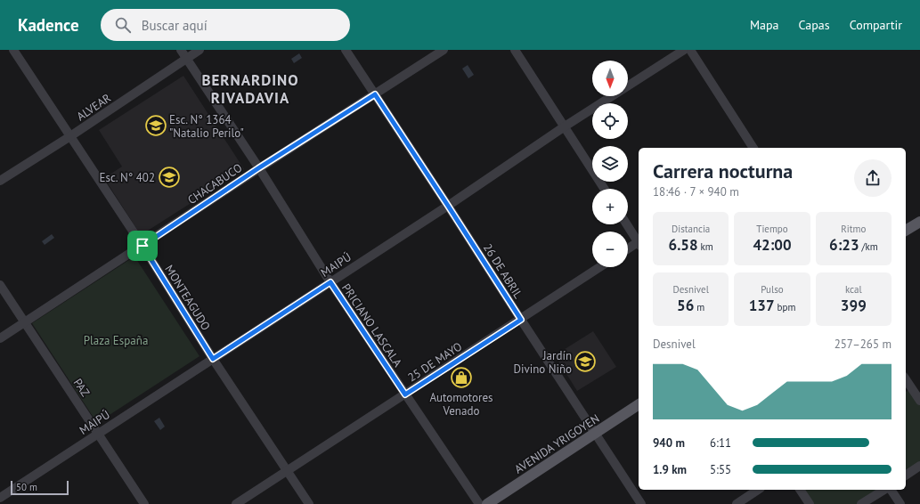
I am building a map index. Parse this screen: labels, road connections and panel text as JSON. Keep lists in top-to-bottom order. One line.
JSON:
{"streets":{"main road":["AVENIDA YRIGOYEN"],"street":["ALVEAR","CHACABUCO","MAIPÚ","26 DE ABRIL","MONTEAGUDO","PRICIANO LASCALA","25 DE MAYO","PAZ"]},"crossings":[["ALVEAR","MONTEAGUDO"],["ALVEAR","PRICIANO LASCALA"],["CHACABUCO","26 DE ABRIL"],["CHACABUCO","MONTEAGUDO"],["CHACABUCO","PRICIANO LASCALA"],["CHACABUCO","PAZ"],["MAIPÚ","26 DE ABRIL"],["MAIPÚ","MONTEAGUDO"],["MAIPÚ","PRICIANO LASCALA"],["MAIPÚ","PAZ"],["26 DE ABRIL","25 DE MAYO"],["26 DE ABRIL","AVENIDA YRIGOYEN"],["MONTEAGUDO","25 DE MAYO"],["PRICIANO LASCALA","25 DE MAYO"]],"districts":["BERNARDINO RIVADAVIA"],"parks":["Plaza España"],"places":{"school or university":["Esc. N° 1364 \"Natalio Perilo\"","Esc. N° 402","Jardín Divino Niño"],"shop":["Automotores Venado"]},"scale_bar":"50 m","north":"bottom","page":{"header":"Kadence","search":"Buscar aquí","nav":["Mapa","Capas","Compartir"],"map_buttons":["+","−"],"heading":["Carrera nocturna","18:46 · 7 × 940 m"],"stats":[["Distancia","6.58 km"],["Tiempo","42:00"],["Ritmo","6:23 /km"],["Desnivel","56 m"],["Pulso","137 bpm"],["kcal","399"]],"chart":["Desnivel","257–265 m"],"list":[{"name":"940 m","note":"6:11"},{"name":"1.9 km","note":"5:55"}],"scale":"50 m"}}
